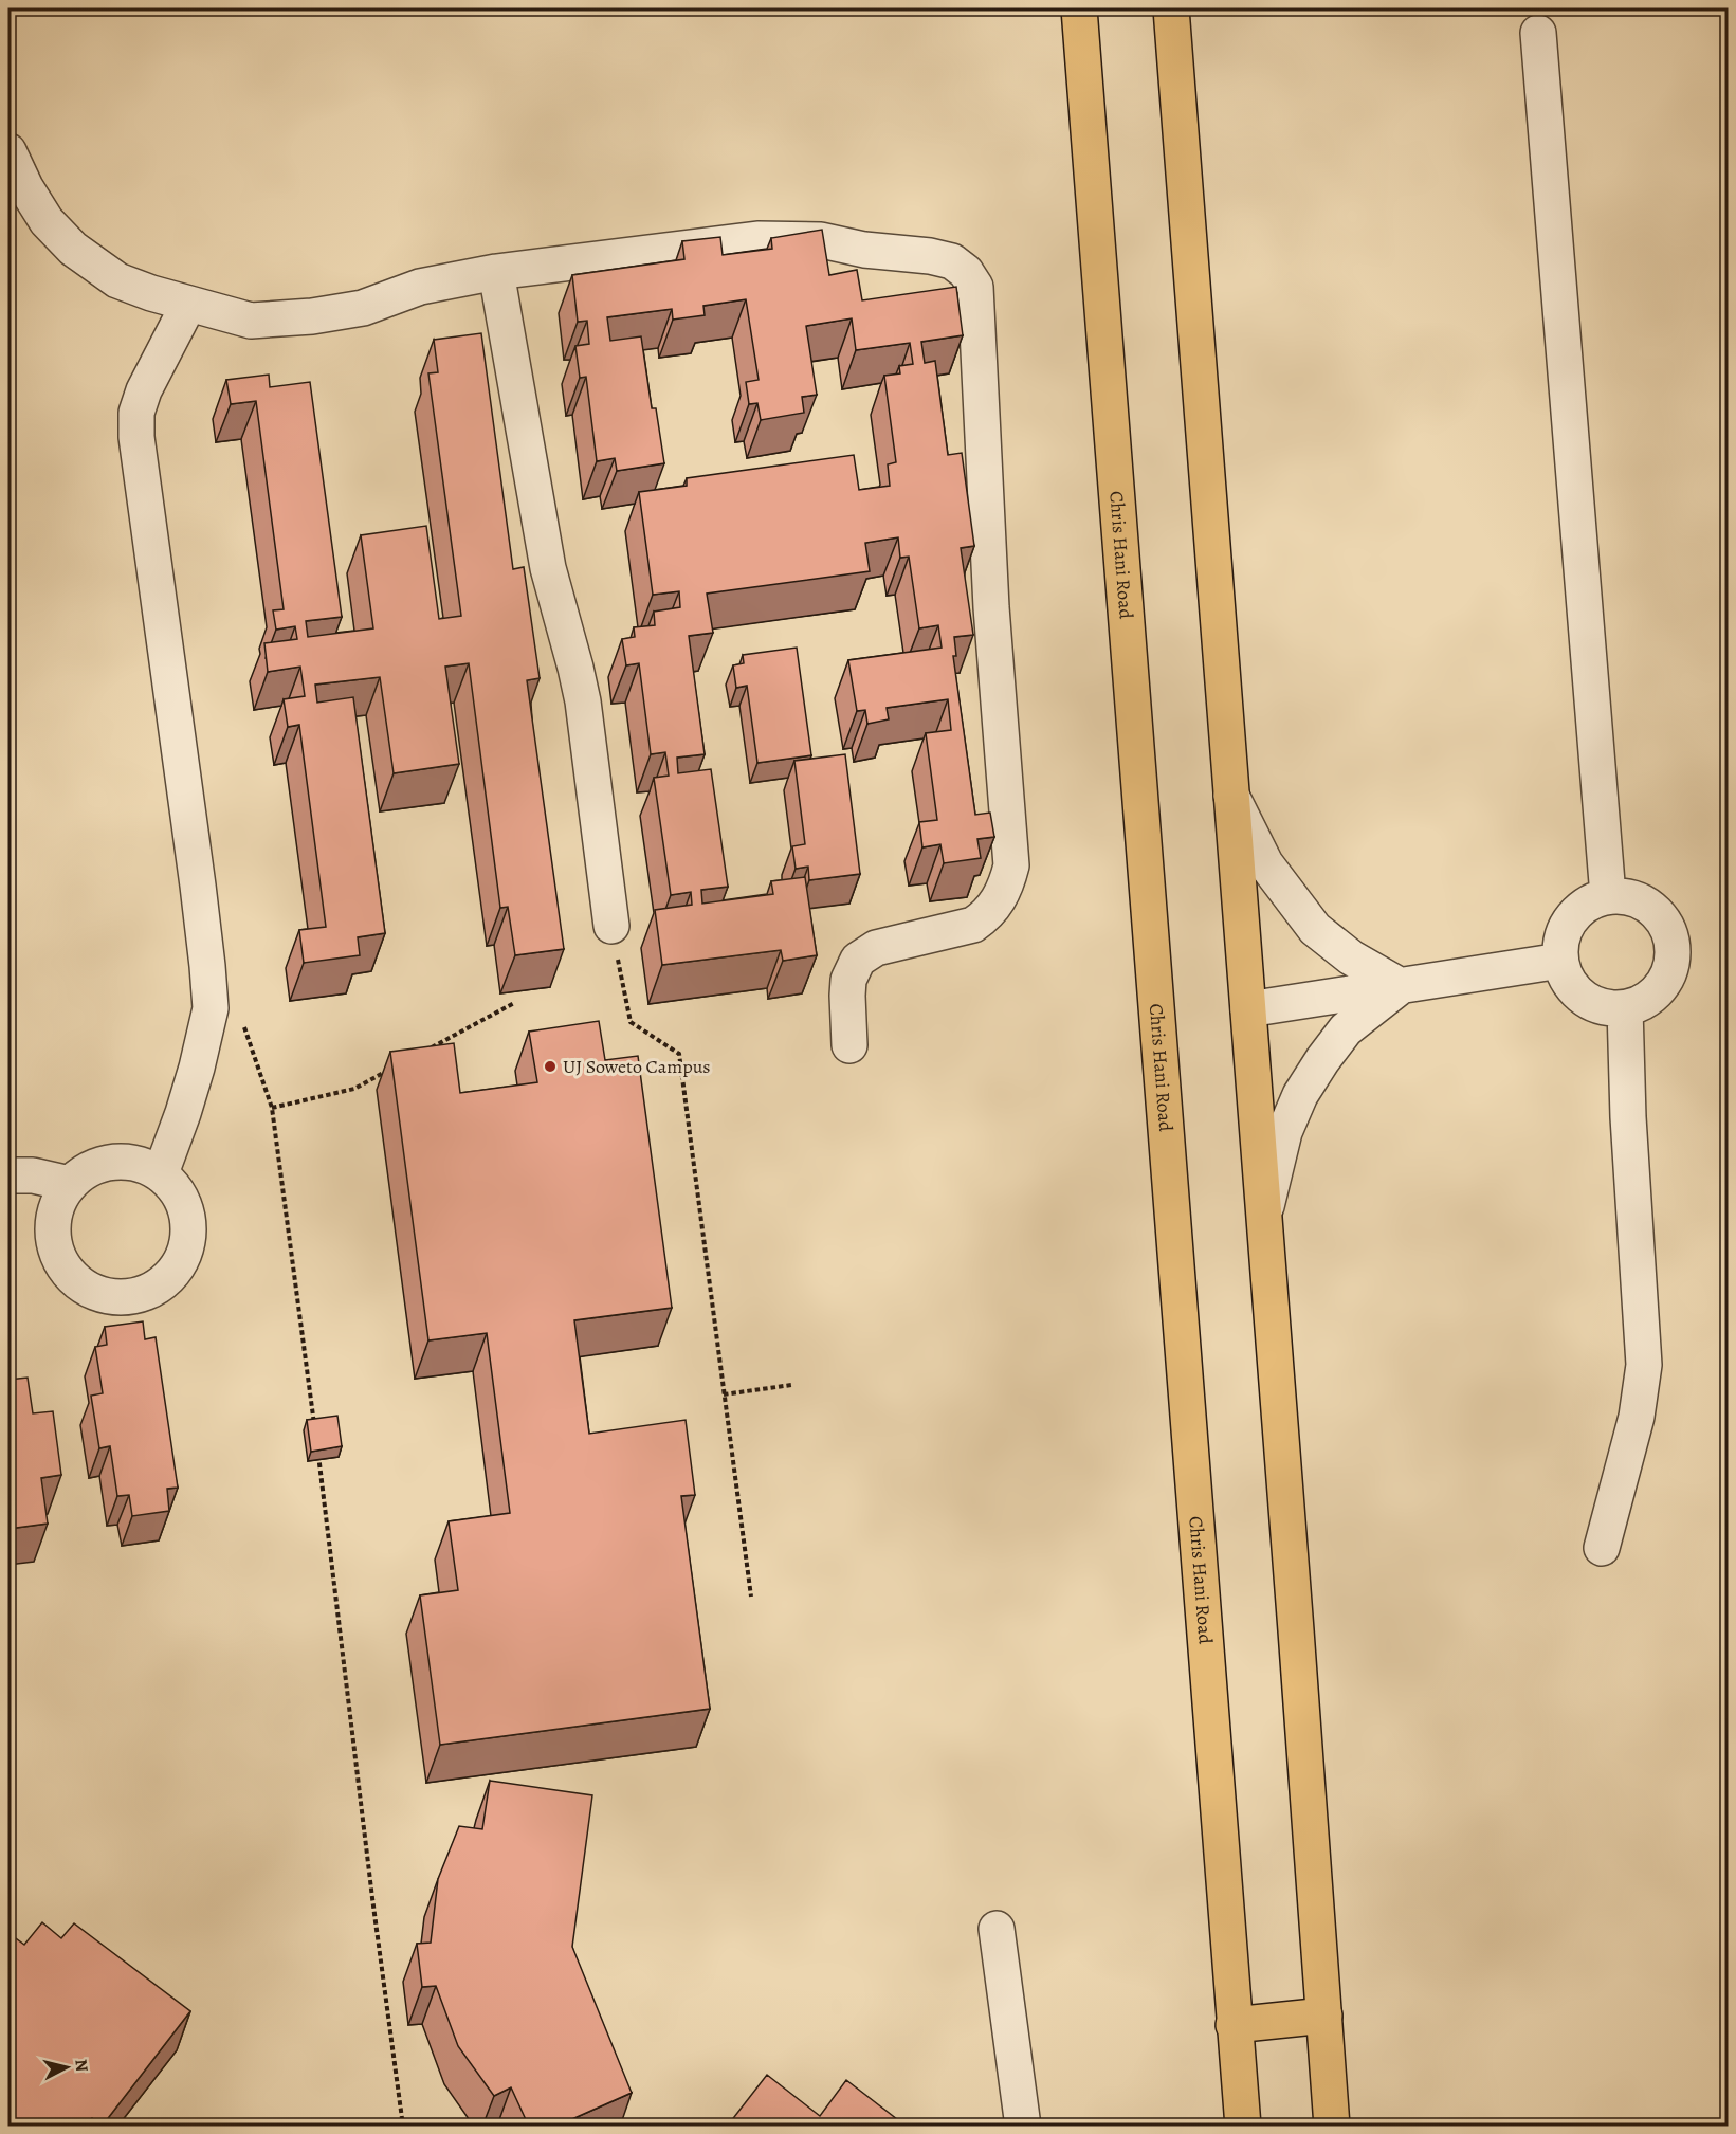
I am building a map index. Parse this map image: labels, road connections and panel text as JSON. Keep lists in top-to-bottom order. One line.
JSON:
{"streets":{"main road":["Chris Hani Road"]},"places":["UJ Soweto Campus"],"north":"right"}
